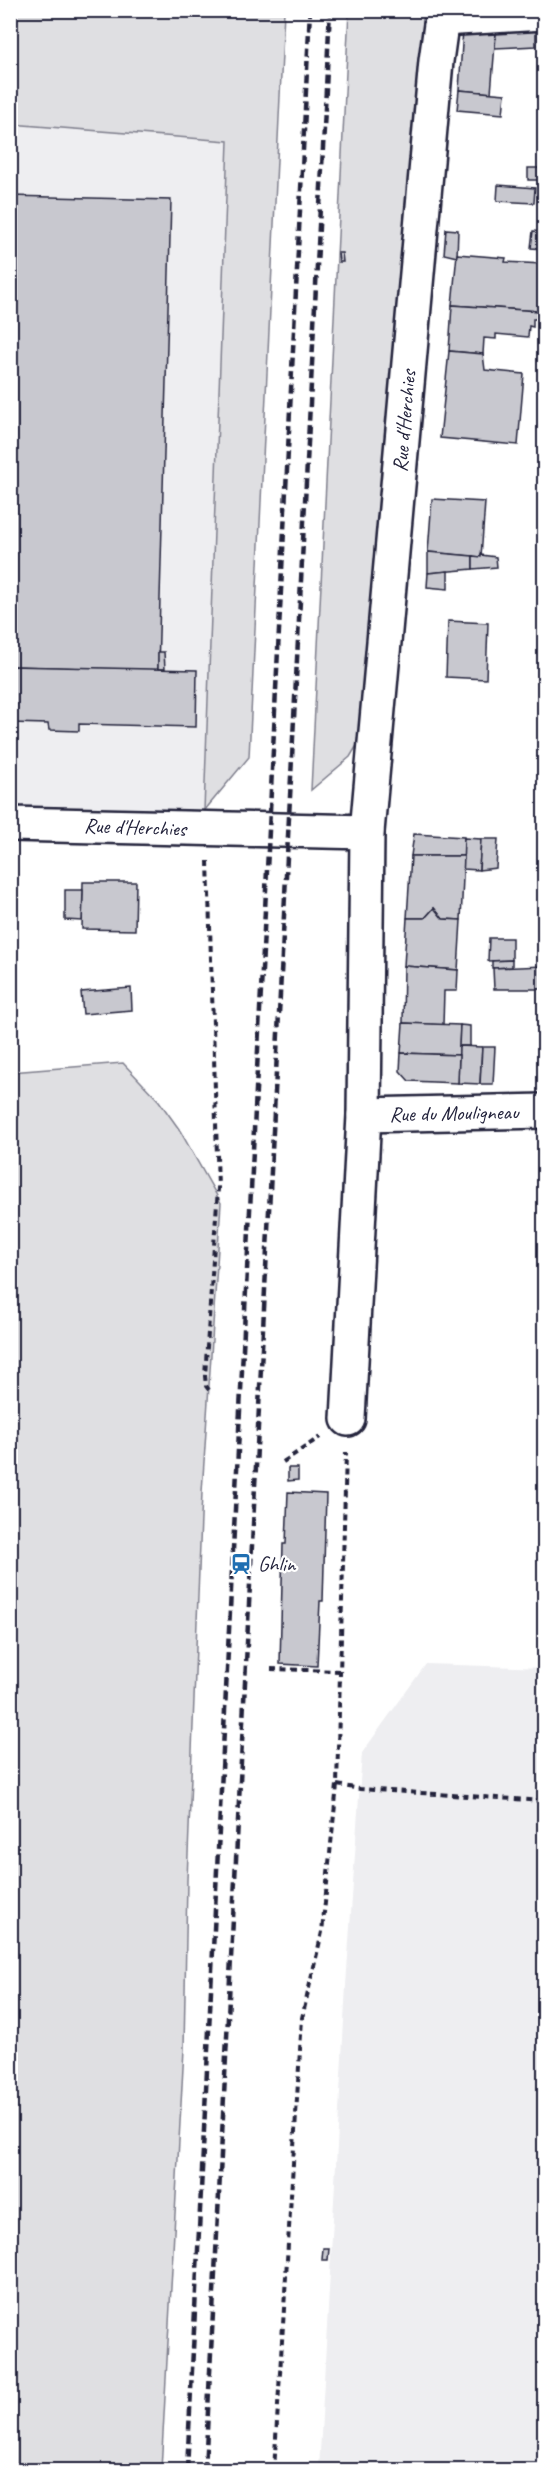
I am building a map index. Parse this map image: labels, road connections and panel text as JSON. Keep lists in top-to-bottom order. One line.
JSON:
{"streets":{"street":["Rue d'Herchies","Rue du Mouligneau"]},"crossings":[["Rue d'Herchies","Rue du Mouligneau"]],"places":{"station":["Ghlin"]}}
